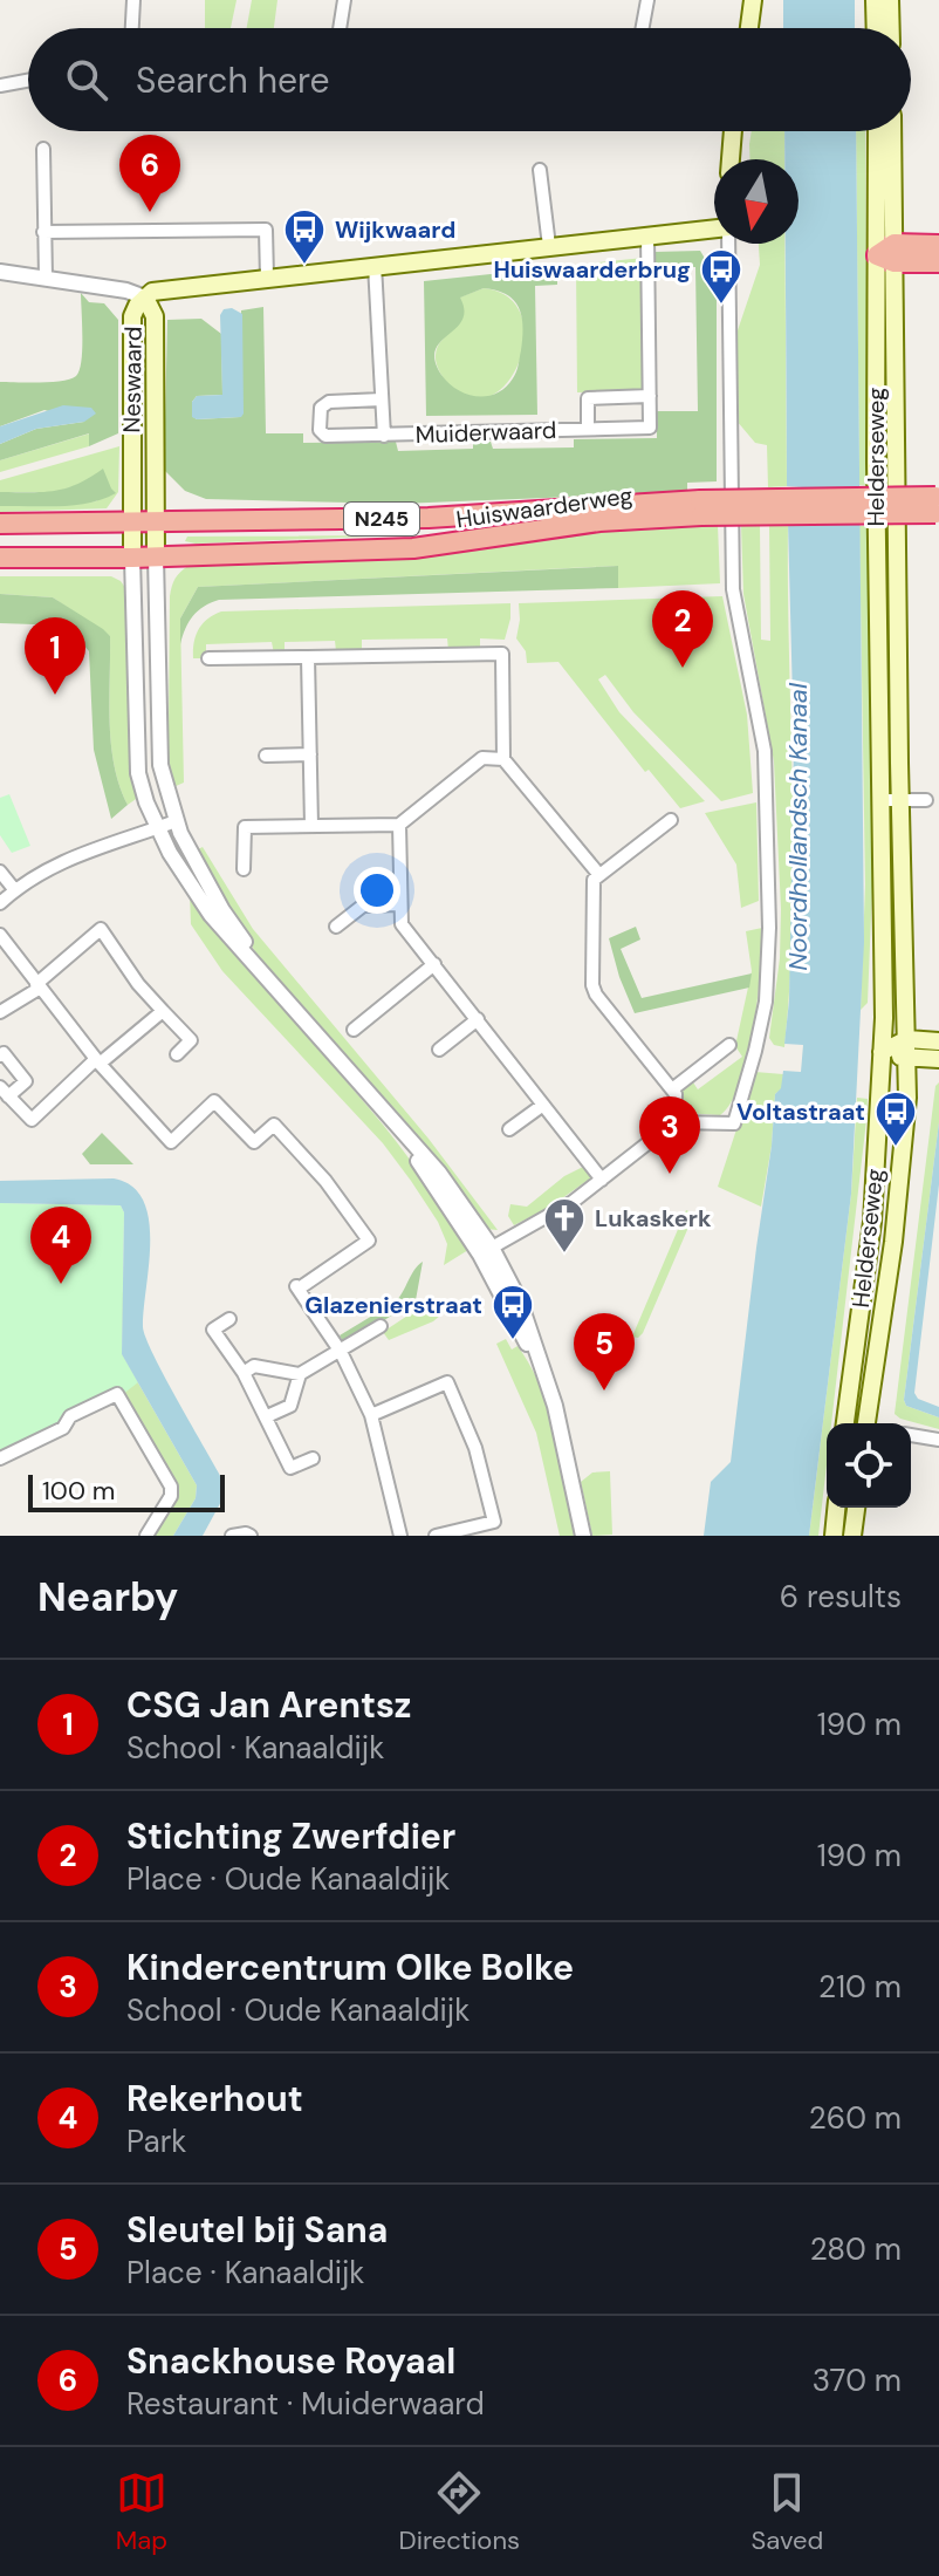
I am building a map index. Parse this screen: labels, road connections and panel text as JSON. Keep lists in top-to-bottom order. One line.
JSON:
{"streets":{"highway":["Huiswaarderweg","N245"],"main road":["Neswaard","Helderseweg"],"street":["Muiderwaard"]},"crossings":[["Neswaard","Huiswaarderweg"]],"water":["Noordhollandsch Kanaal"],"places":{"bus stop":["Wijkwaard","Huiswaarderbrug","Voltastraat","Glazenierstraat"],"church":["Lukaskerk"]},"scale_bar":"100 m","north":"bottom","page":{"search":"Search here","pins":["6","2","1","3","4","5"],"scale":"100 m","heading":["Nearby","6 results"],"list":[{"mark":"1","name":"CSG Jan Arentsz","note":"School · Kanaaldijk","value":"190 m"},{"mark":"2","name":"Stichting Zwerfdier","note":"Place · Oude Kanaaldijk","value":"190 m"},{"mark":"3","name":"Kindercentrum Olke Bolke","note":"School · Oude Kanaaldijk","value":"210 m"},{"mark":"4","name":"Rekerhout","note":"Park","value":"260 m"},{"mark":"5","name":"Sleutel bij Sana","note":"Place · Kanaaldijk","value":"280 m"},{"mark":"6","name":"Snackhouse Royaal","note":"Restaurant · Muiderwaard","value":"370 m"}],"nav":["Map","Directions","Saved"]}}
